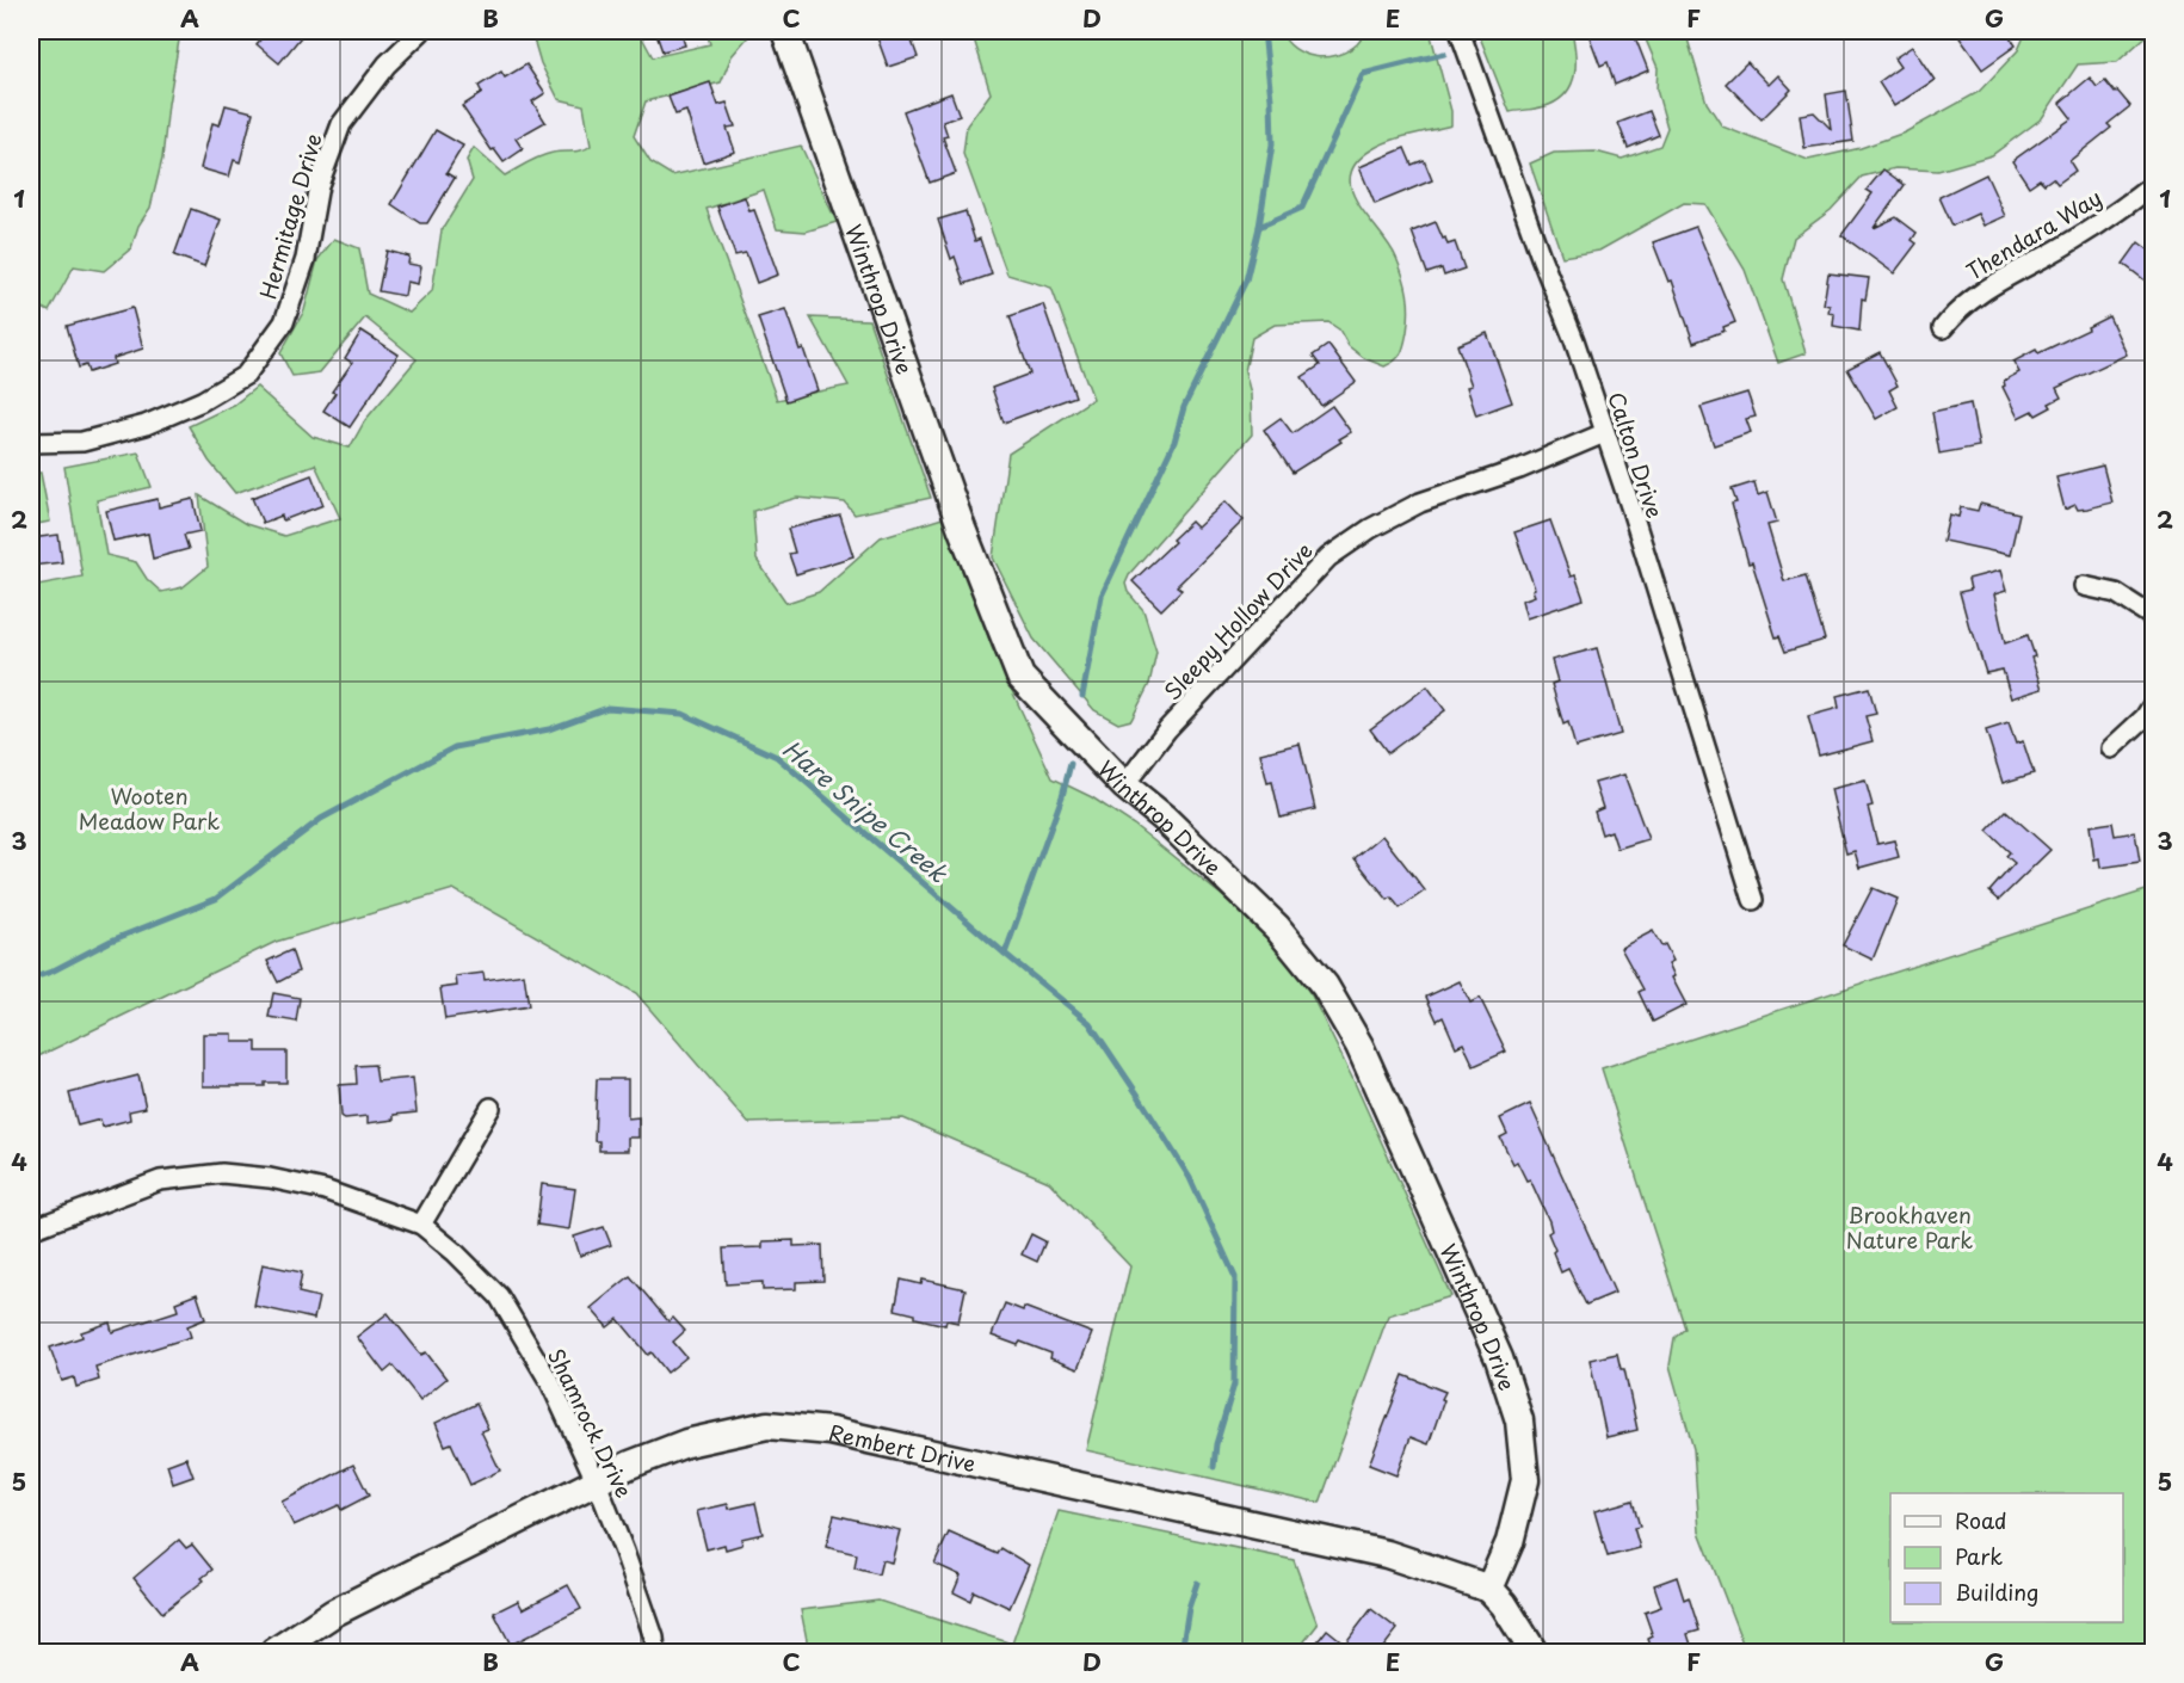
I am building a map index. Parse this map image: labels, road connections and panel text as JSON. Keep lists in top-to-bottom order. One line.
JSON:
{"streets":{"street":["Hermitage Drive","Thendara Way","Winthrop Drive","Calton Drive","Sleepy Hollow Drive","Shamrock Drive","Rembert Drive"]},"crossings":[["Winthrop Drive","Sleepy Hollow Drive"],["Winthrop Drive","Rembert Drive"],["Calton Drive","Sleepy Hollow Drive"],["Shamrock Drive","Rembert Drive"]],"water":["Hare Snipe Creek"],"parks":["Wooten Meadow Park","Brookhaven Nature Park"],"legend":["Road","Park","Building"],"grid":{"columns":["A","B","C","D","E","F","G"],"rows":["1","2","3","4","5"]}}
